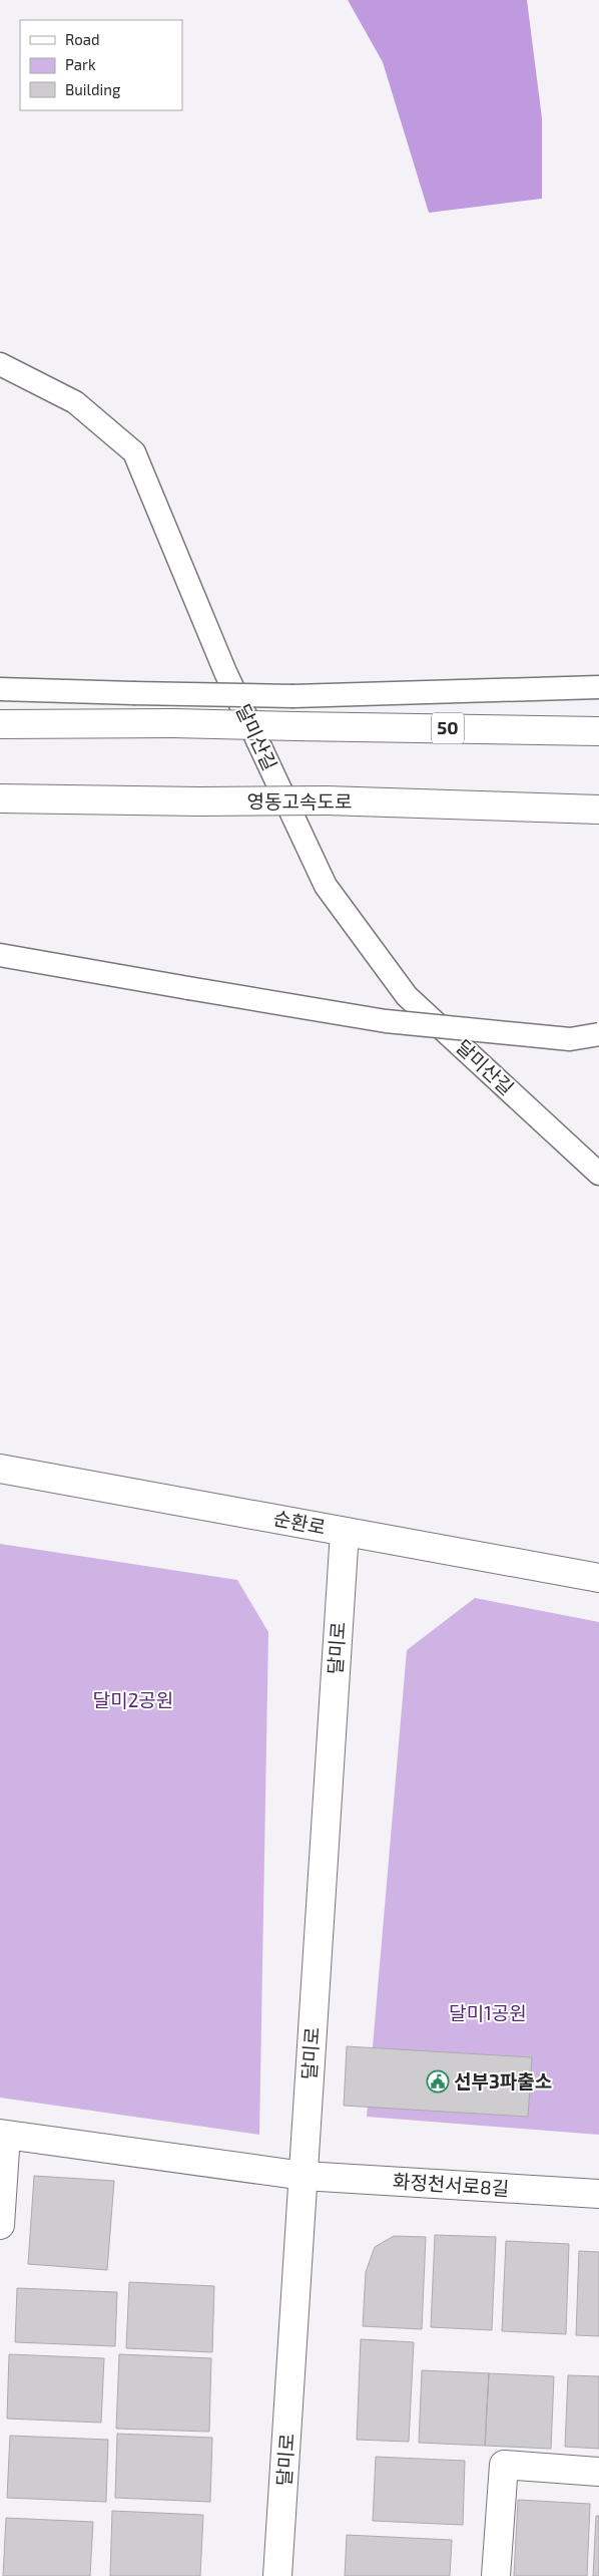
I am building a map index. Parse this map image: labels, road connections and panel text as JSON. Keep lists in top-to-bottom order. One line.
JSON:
{"streets":{"main road":["50","영동고속도로","순환로","달미로","화정천서로8길"],"lane":["달미산길"]},"crossings":[["순환로","달미로"],["달미로","화정천서로8길"]],"parks":["달미2공원","달미1공원"],"places":{"public building":["선부3파출소"]},"legend":["Road","Park","Building"]}
